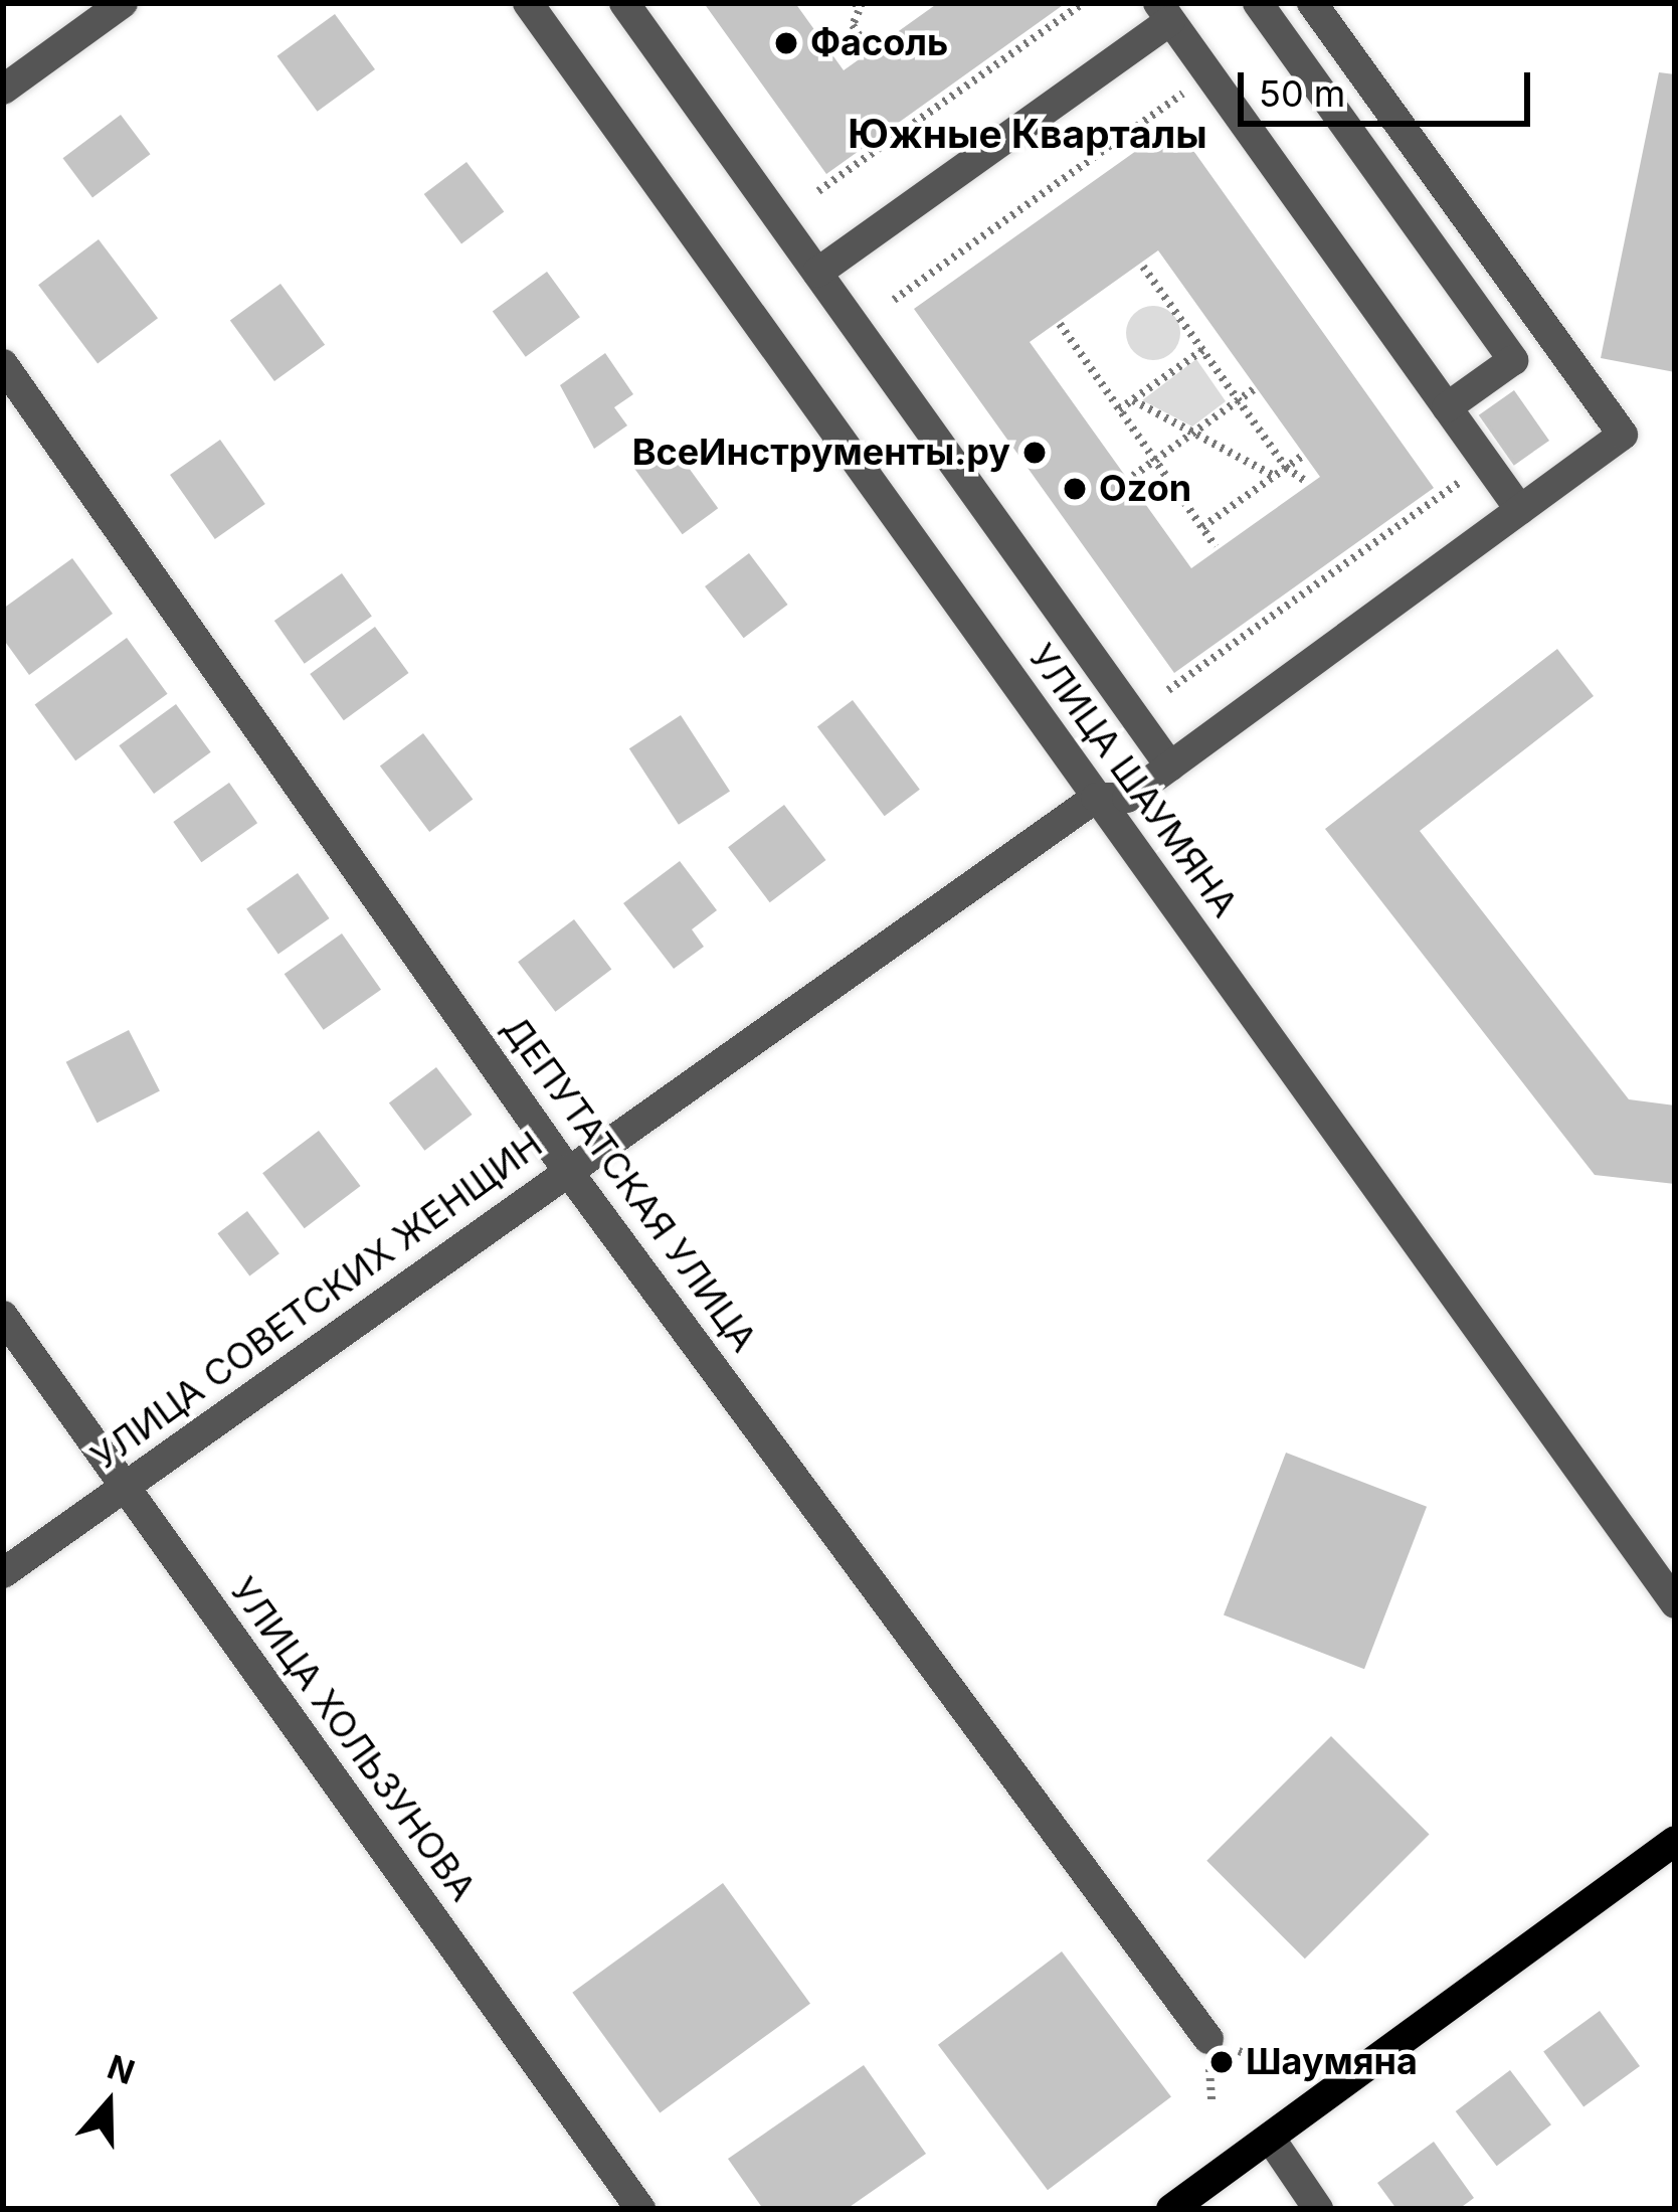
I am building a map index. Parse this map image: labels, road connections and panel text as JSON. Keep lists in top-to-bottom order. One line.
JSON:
{"streets":{"street":["УЛИЦА ШАУМЯНА","ДЕПУТАТСКАЯ УЛИЦА","УЛИЦА СОВЕТСКИХ ЖЕНЩИН","УЛИЦА ХОЛЬЗУНОВА"]},"crossings":[["УЛИЦА ШАУМЯНА","УЛИЦА СОВЕТСКИХ ЖЕНЩИН"],["ДЕПУТАТСКАЯ УЛИЦА","УЛИЦА СОВЕТСКИХ ЖЕНЩИН"],["УЛИЦА СОВЕТСКИХ ЖЕНЩИН","УЛИЦА ХОЛЬЗУНОВА"]],"districts":["Южные Кварталы"],"places":["Фасоль","ВсеИнструменты.ру","Ozon","Шаумяна"],"scale_bar":"50 m","north":"top"}
